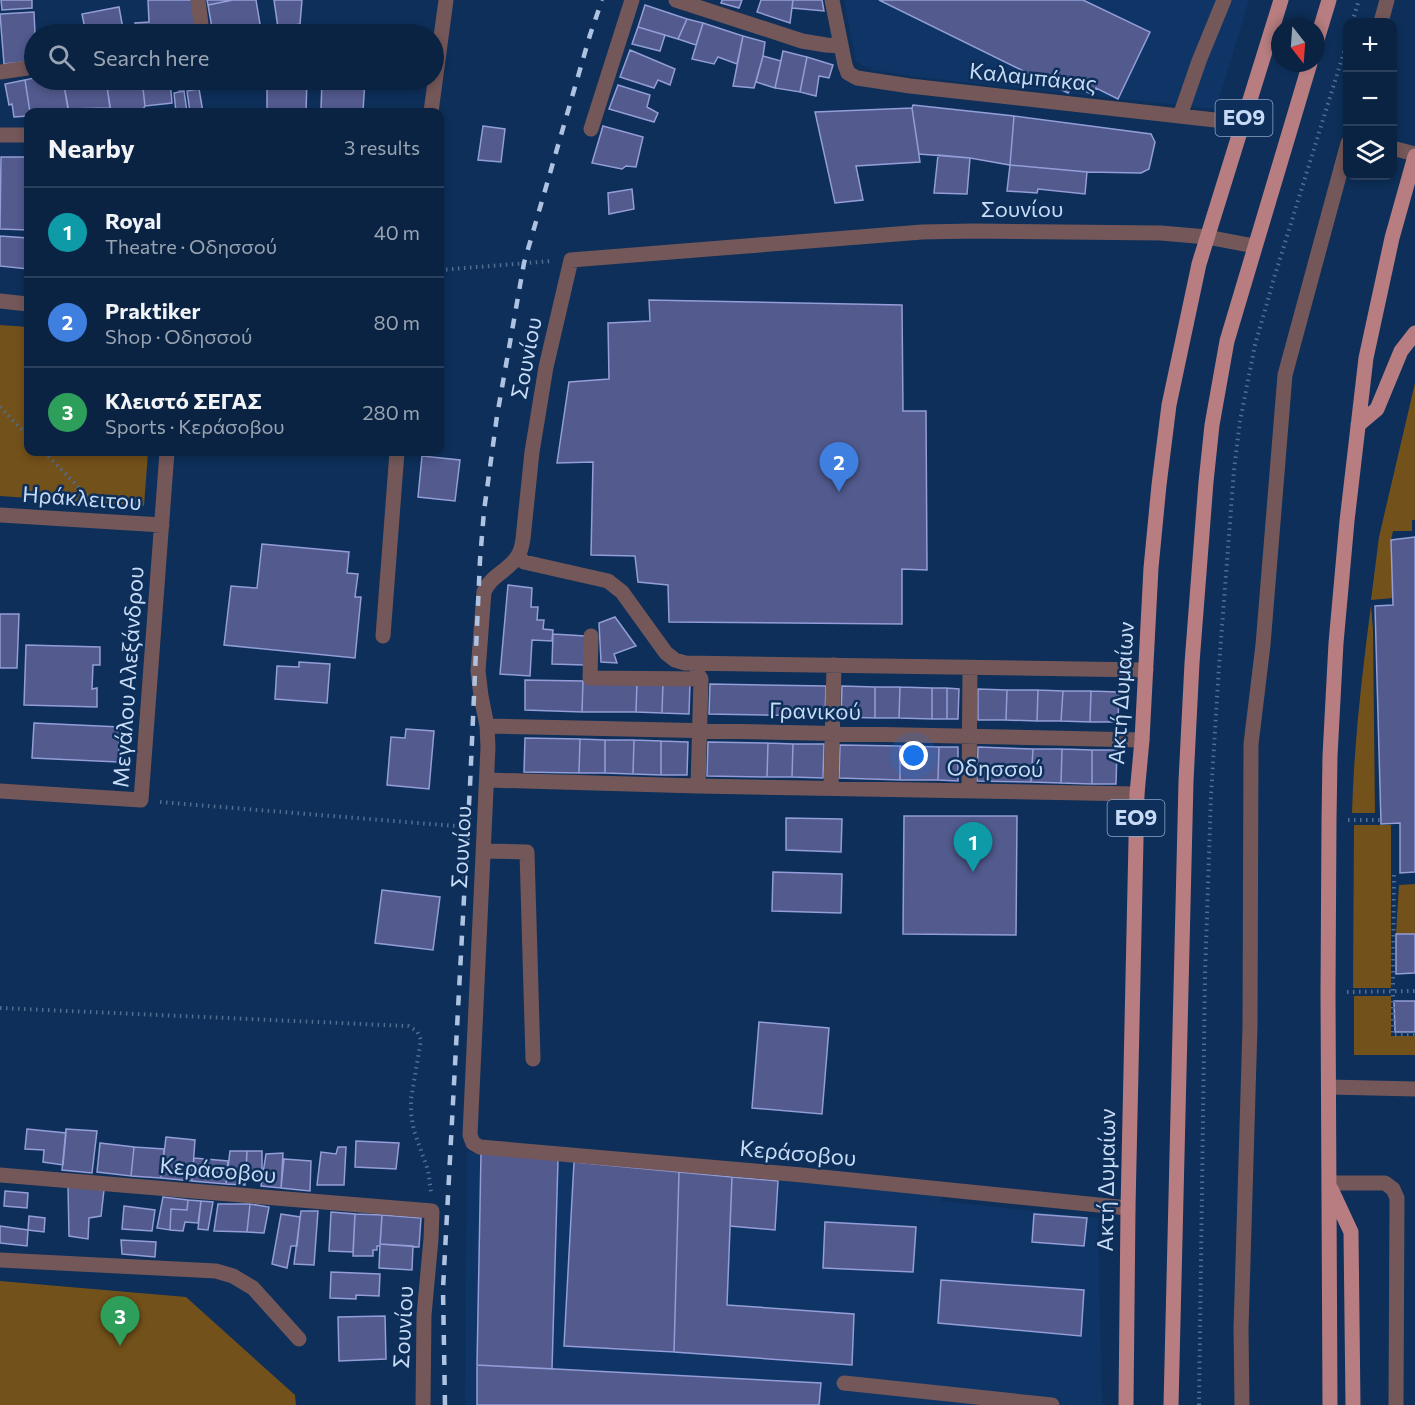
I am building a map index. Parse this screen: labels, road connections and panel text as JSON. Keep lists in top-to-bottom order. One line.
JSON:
{"streets":{"main road":["ΕΟ9","Ακτή Δυμαίων"],"street":["Καλαμπάκας","Σουνίου","Ηράκλειτου","Μεγάλου Αλεξάνδρου","Γρανικού","Οδησσού","Κεράσοβου"]},"crossings":[["Καλαμπάκας","Ακτή Δυμαίων"],["ΕΟ9","Σουνίου"],["Σουνίου","Ακτή Δυμαίων"],["Σουνίου","Γρανικού"],["Σουνίου","Οδησσού"],["Σουνίου","Κεράσοβου"],["Ηράκλειτου","Μεγάλου Αλεξάνδρου"],["Ακτή Δυμαίων","Γρανικού"],["Ακτή Δυμαίων","Οδησσού"],["Ακτή Δυμαίων","Κεράσοβου"]],"north":"bottom","page":{"map_buttons":["+","−"],"search":"Search here","heading":["Nearby","3 results"],"list":[{"mark":"1","name":"Royal","note":"Theatre · Οδησσού","value":"40 m"},{"mark":"2","name":"Praktiker","note":"Shop · Οδησσού","value":"80 m"},{"mark":"3","name":"Κλειστό ΣΕΓΑΣ","note":"Sports · Κεράσοβου","value":"280 m"}],"pins":["2","1","3"]}}
